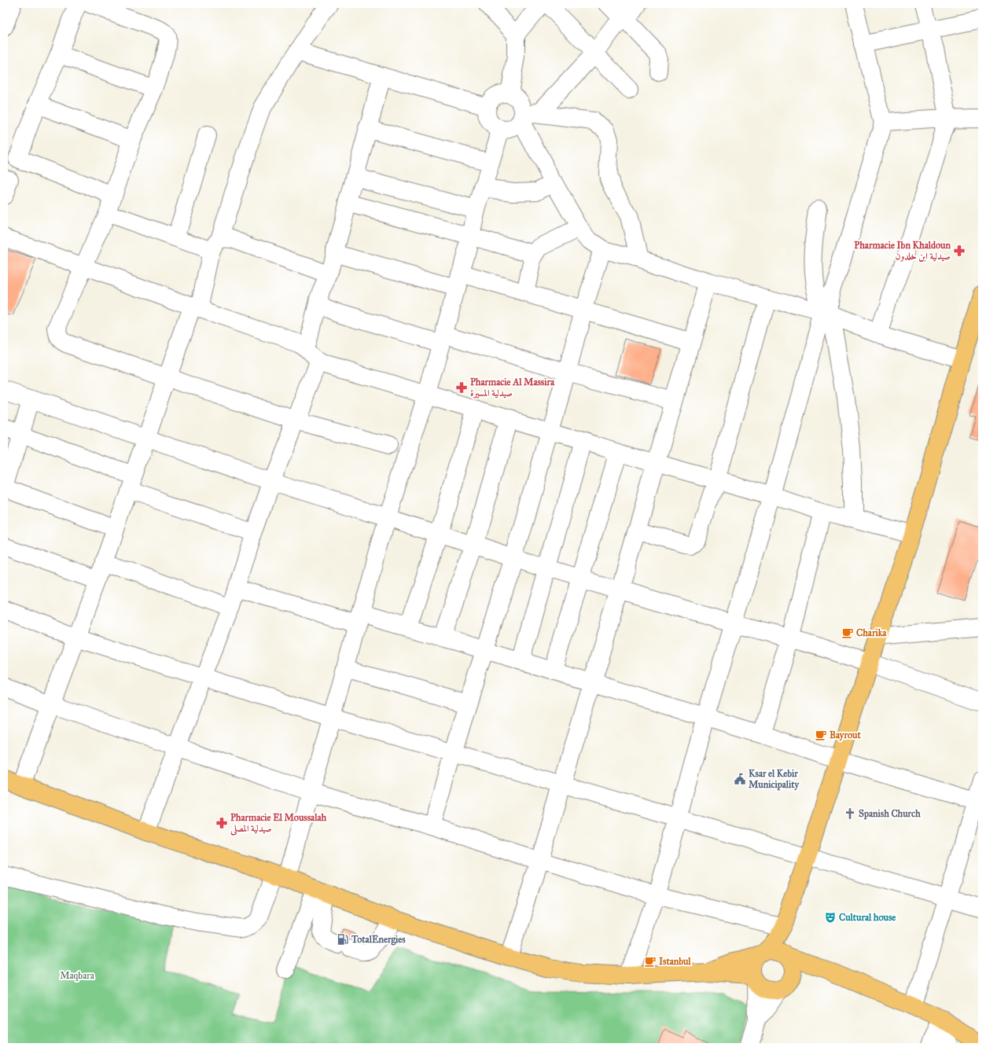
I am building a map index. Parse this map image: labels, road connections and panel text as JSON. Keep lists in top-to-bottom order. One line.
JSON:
{"parks":["Maqbara"],"places":{"pharmacy":["Pharmacie Ibn Khaldoun صيدلية ابن خلدون","Pharmacie Al Massira صيدلية المسيرة","Pharmacie El Moussalah صيدلية المصلى"],"cafe":["Charika","Bayrout","Istanbul"],"public building":["Ksar el Kebir Municipality"],"church":["Spanish Church"],"theatre":["Cultural house"],"fuel station":["TotalEnergies"]}}
